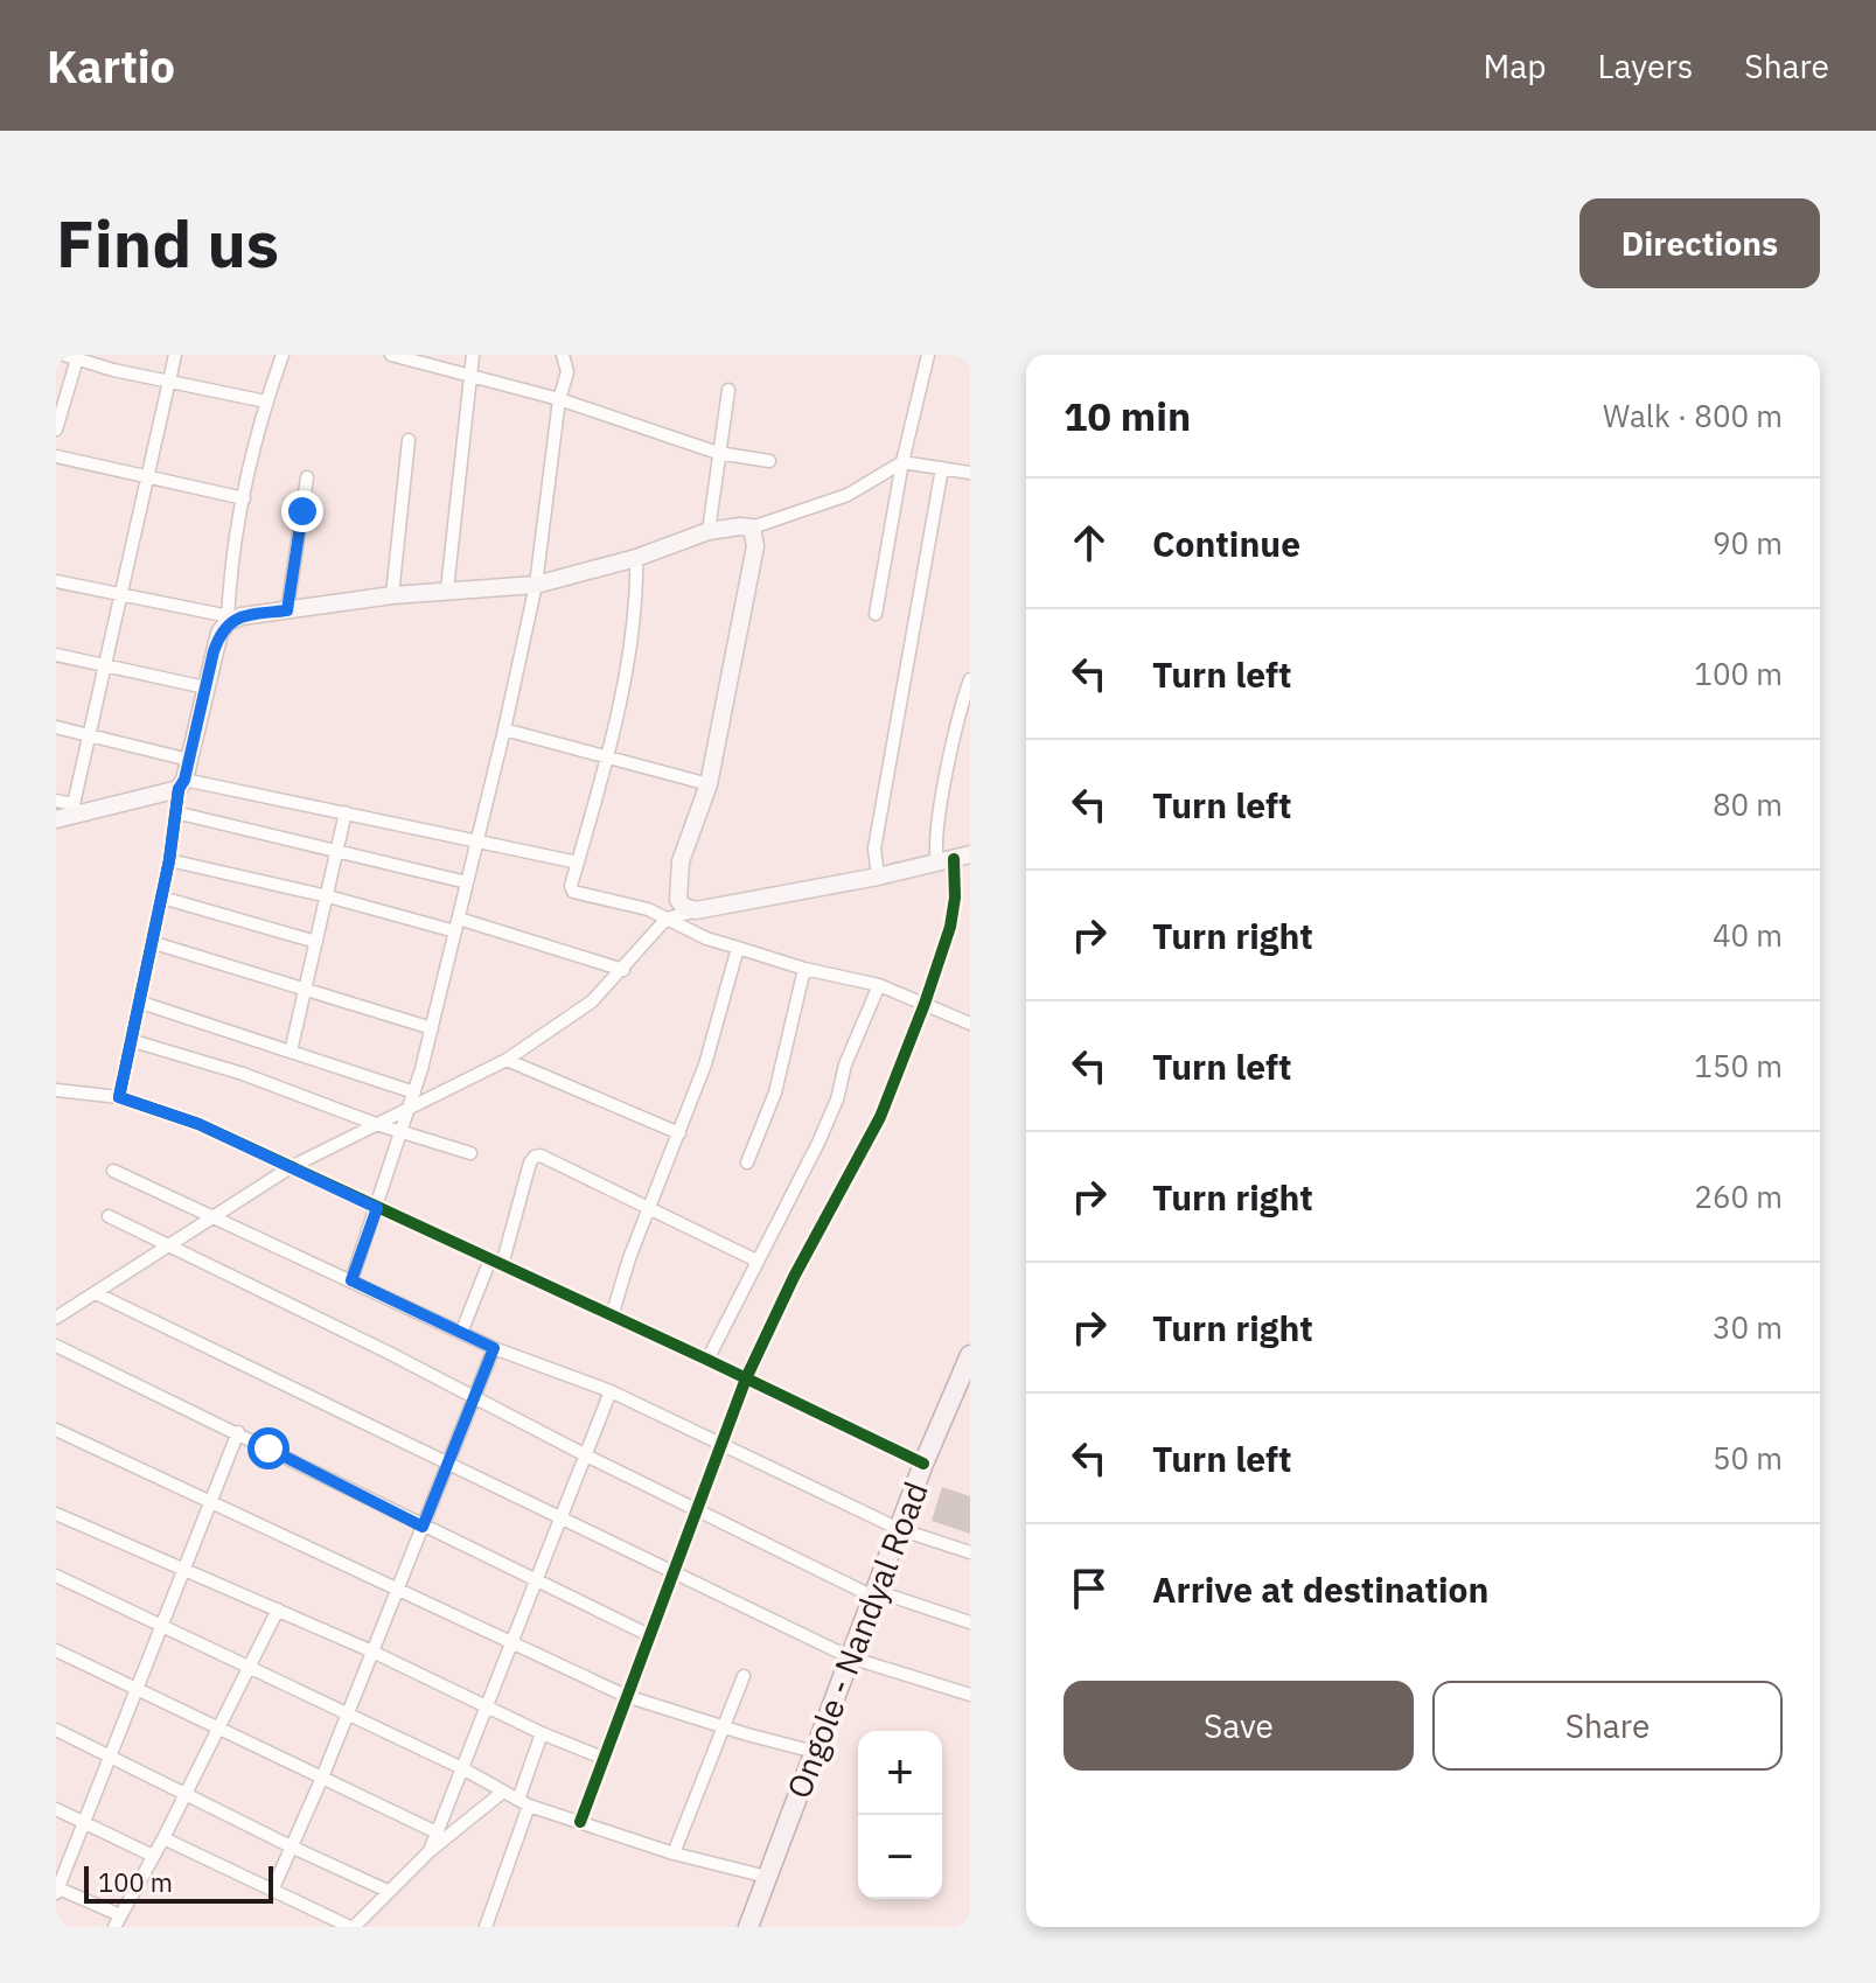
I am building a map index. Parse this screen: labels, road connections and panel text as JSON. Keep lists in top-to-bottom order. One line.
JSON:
{"streets":{"main road":["Ongole - Nandyal Road"]},"scale_bar":"100 m","page":{"header":"Kartio","nav":["Map","Layers","Share"],"buttons":["Directions",["Save","Share"]],"title":"Find us","heading":["10 min","Walk · 800 m"],"list":[["Continue","90 m"],["Turn left","100 m"],["Turn left","80 m"],["Turn right","40 m"],["Turn left","150 m"],["Turn right","260 m"],["Turn right","30 m"],["Turn left","50 m"],"Arrive at destination"],"map_buttons":["+","−"],"scale":"100 m"}}
